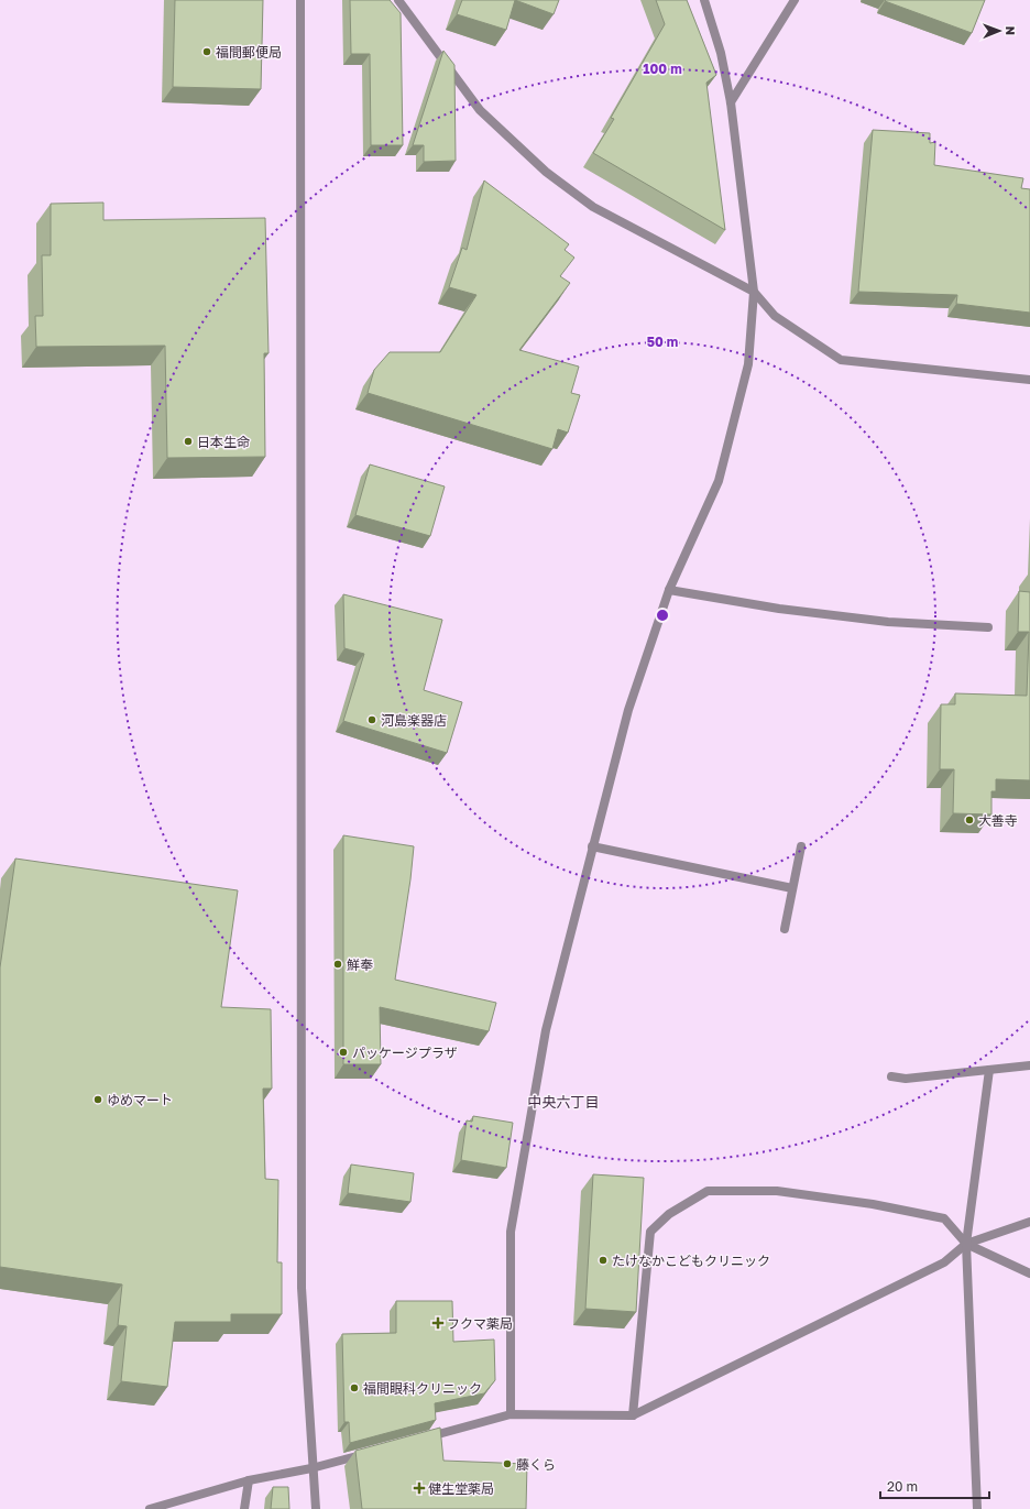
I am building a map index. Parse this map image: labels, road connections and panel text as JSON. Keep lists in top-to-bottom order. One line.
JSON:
{"districts":["中央六丁目"],"places":{"other":["福間郵便局","日本生命","河島楽器店","大善寺","鮮奉","パッケージプラザ","ゆめマート","たけなかこどもクリニック","福間眼科クリニック","藤くら"],"health":["フクマ薬局","健生堂薬局"]},"scale_bar":"20 m","north":"right","rings":["100 m","50 m"]}
